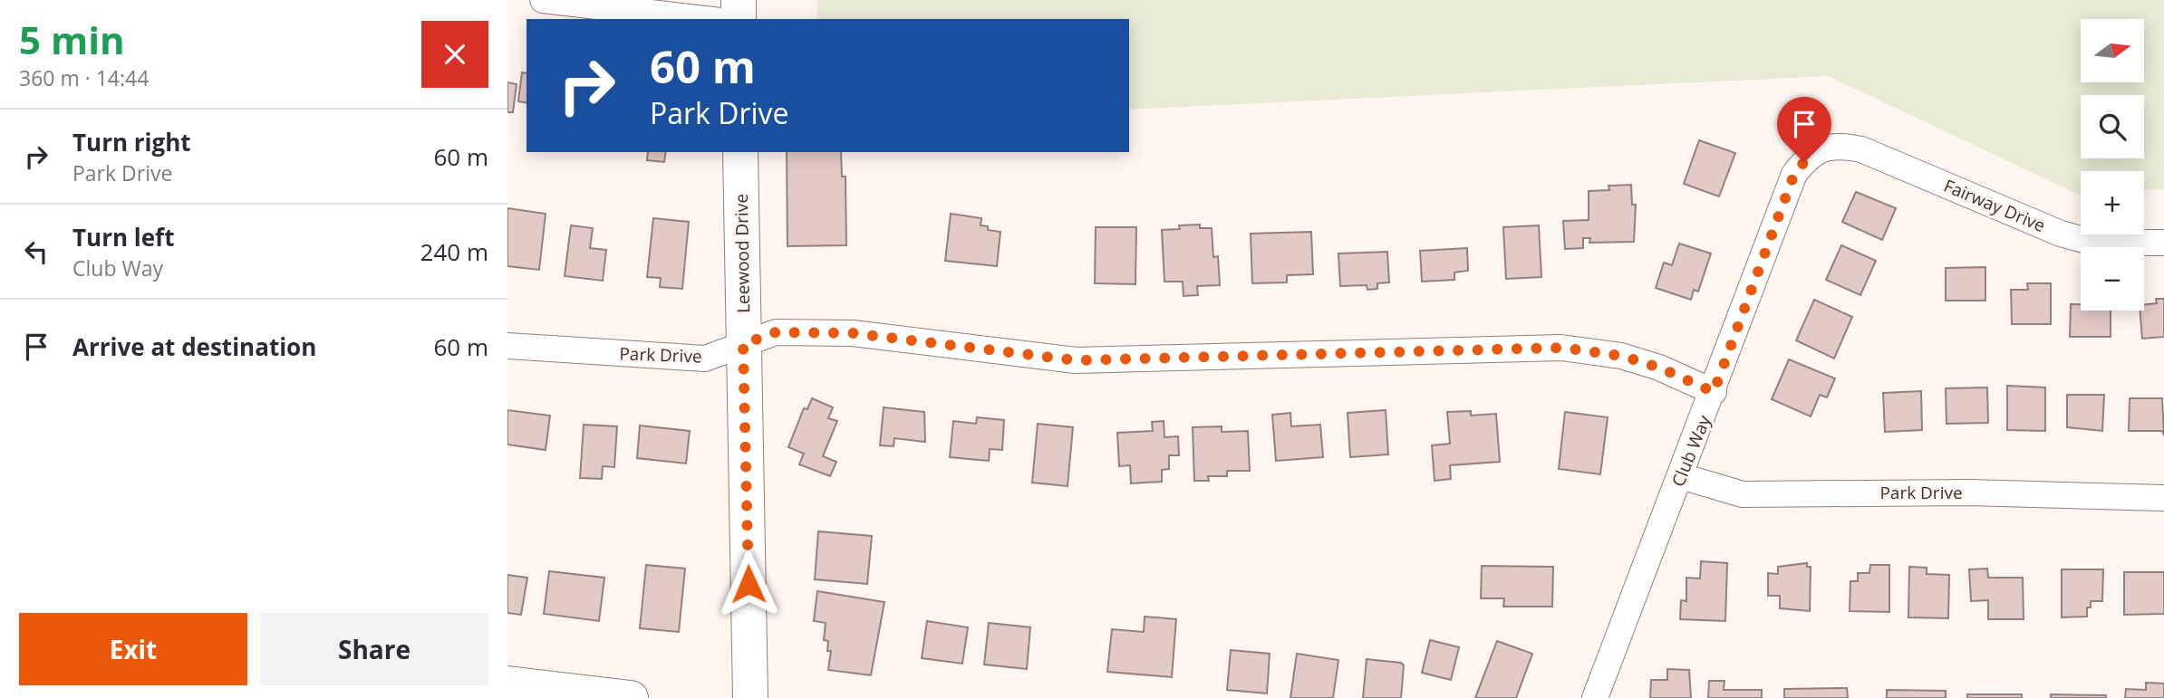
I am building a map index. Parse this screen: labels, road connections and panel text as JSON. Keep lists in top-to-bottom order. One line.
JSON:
{"streets":{"street":["Fairway Drive","Leewood Drive","Park Drive","Club Way"]},"crossings":[["Fairway Drive","Club Way"],["Leewood Drive","Park Drive"],["Park Drive","Club Way"]],"north":"right","page":{"heading":["5 min","360 m · 14:44"],"map_buttons":["+","−"],"turn":["60 m","Park Drive"],"list":[{"name":"Turn right","note":"Park Drive","value":"60 m"},{"name":"Turn left","note":"Club Way","value":"240 m"},{"name":"Arrive at destination","value":"60 m"}],"buttons":["Exit","Share"]}}
